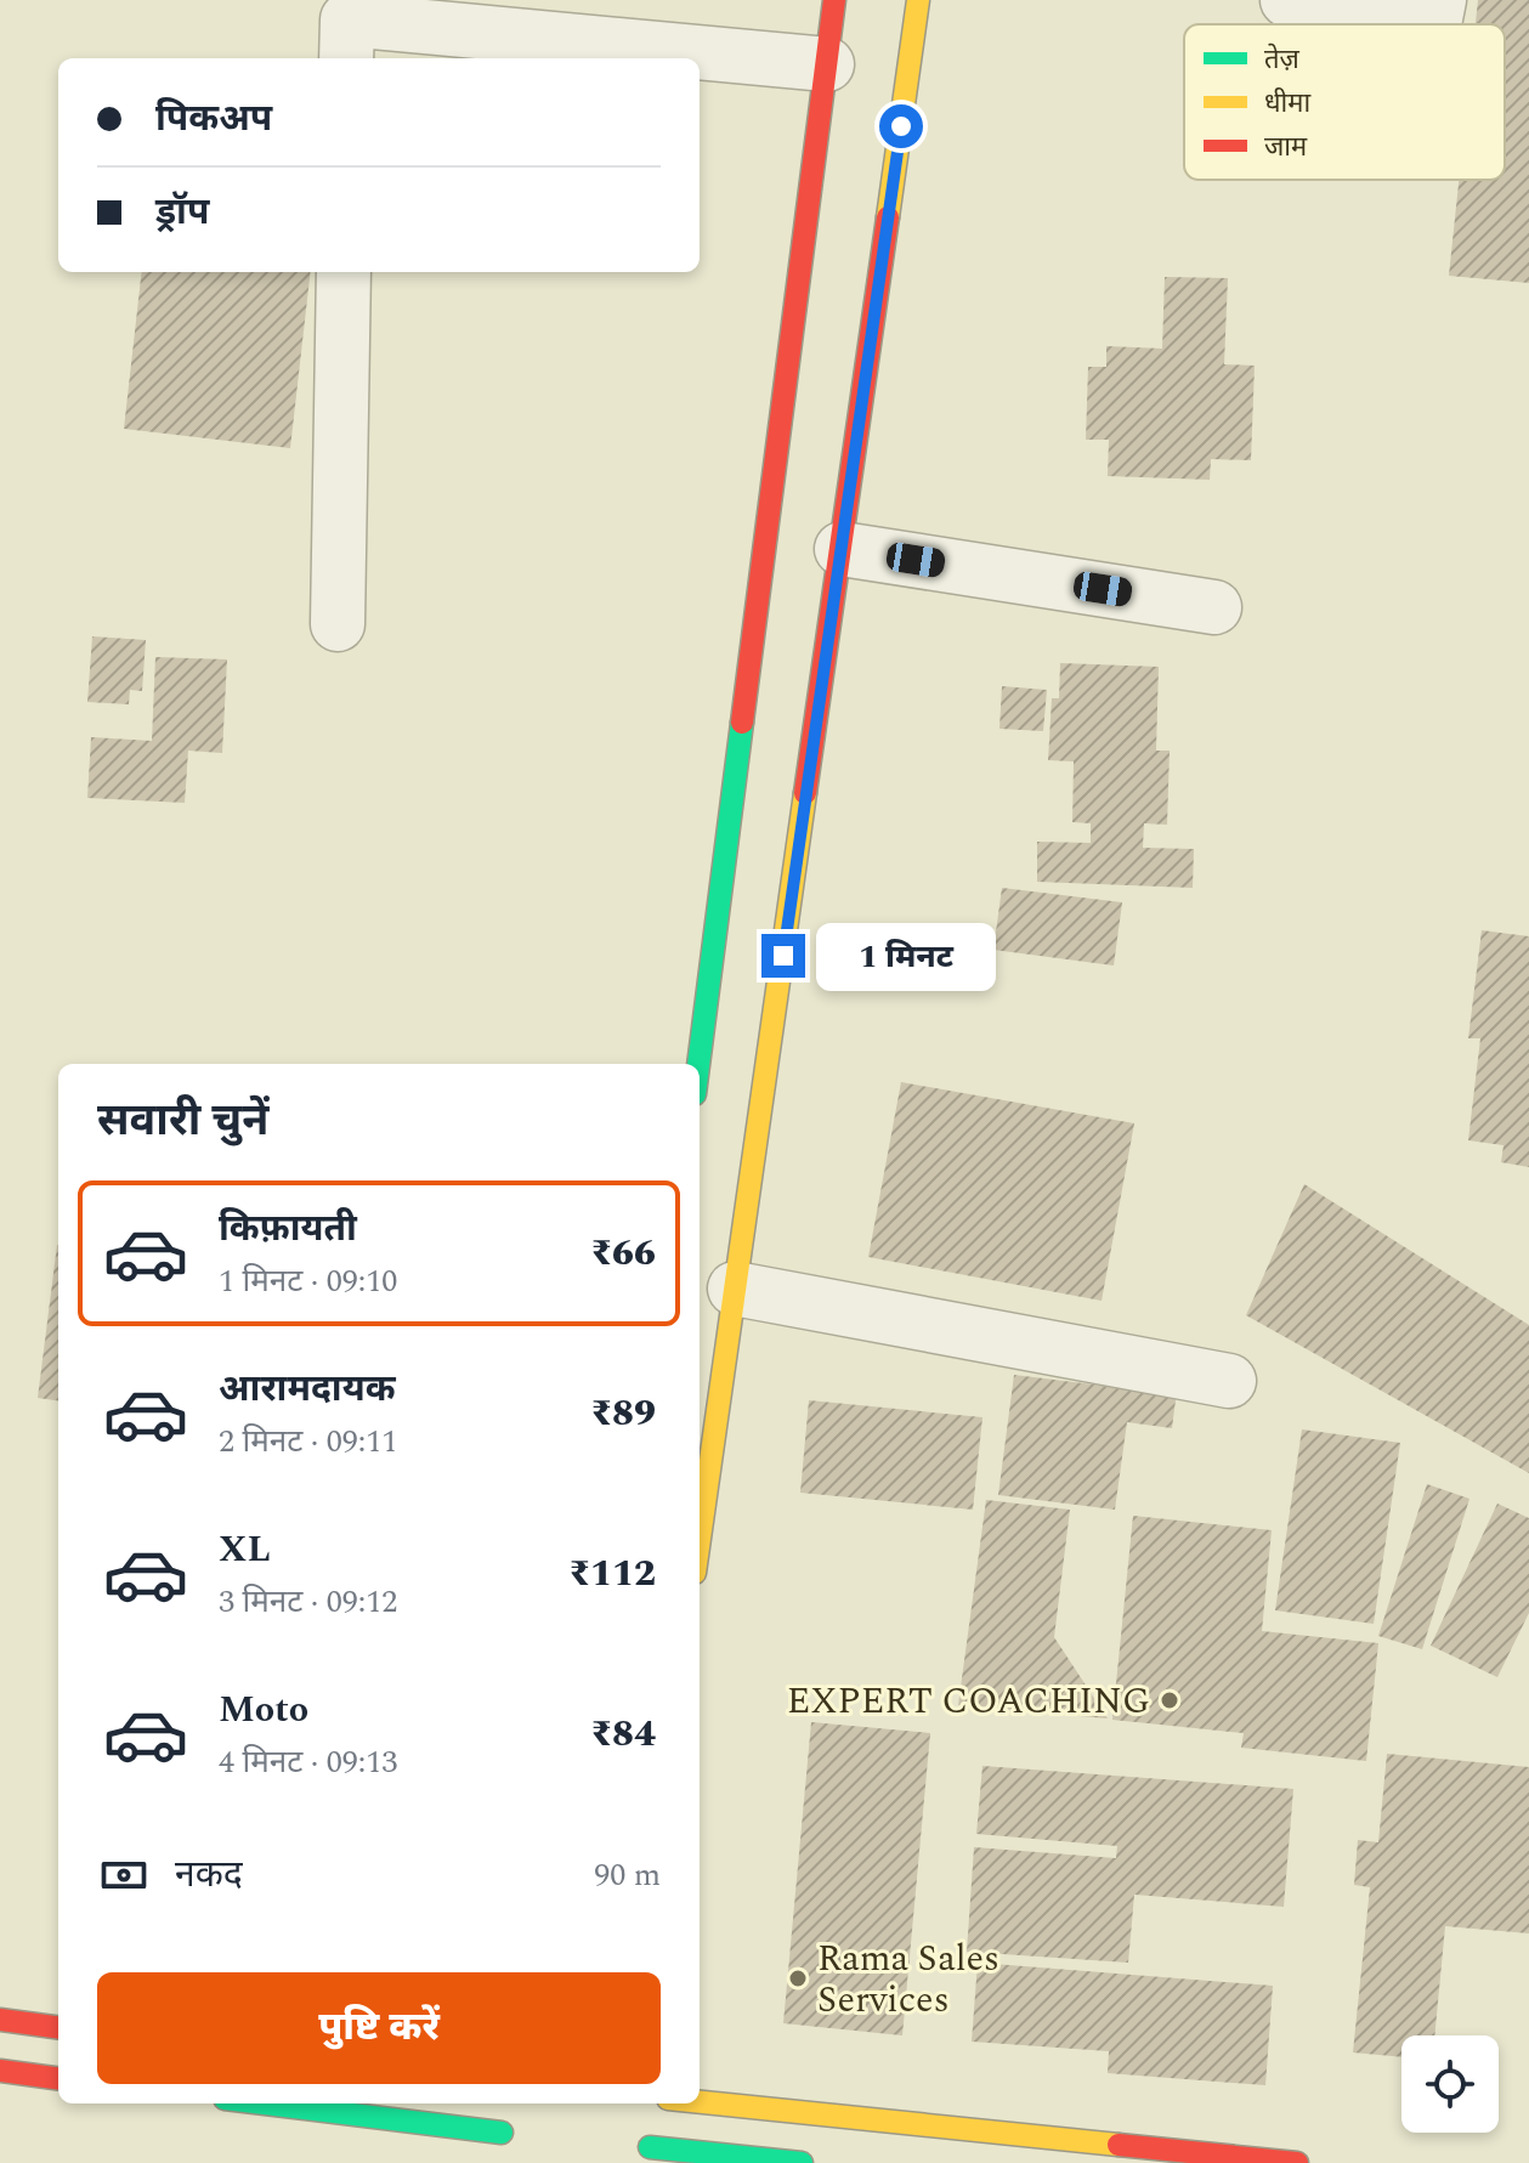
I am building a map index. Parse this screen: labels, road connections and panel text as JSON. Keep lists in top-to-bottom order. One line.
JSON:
{"places":["EXPERT COACHING","Rama Sales Services"],"legend":["तेज़","धीमा","जाम"],"page":{"banner":["पिकअप","ड्रॉप"],"bubble":"1 मिनट","heading":"सवारी चुनें","list":[{"name":"किफ़ायती","note":"1 मिनट · 09:10","value":"₹66"},{"name":"आरामदायक","note":"2 मिनट · 09:11","value":"₹89"},{"name":"XL","note":"3 मिनट · 09:12","value":"₹112"},{"name":"Moto","note":"4 मिनट · 09:13","value":"₹84"}],"pay":["नकद","90 m"],"buttons":"पुष्टि करें"}}
